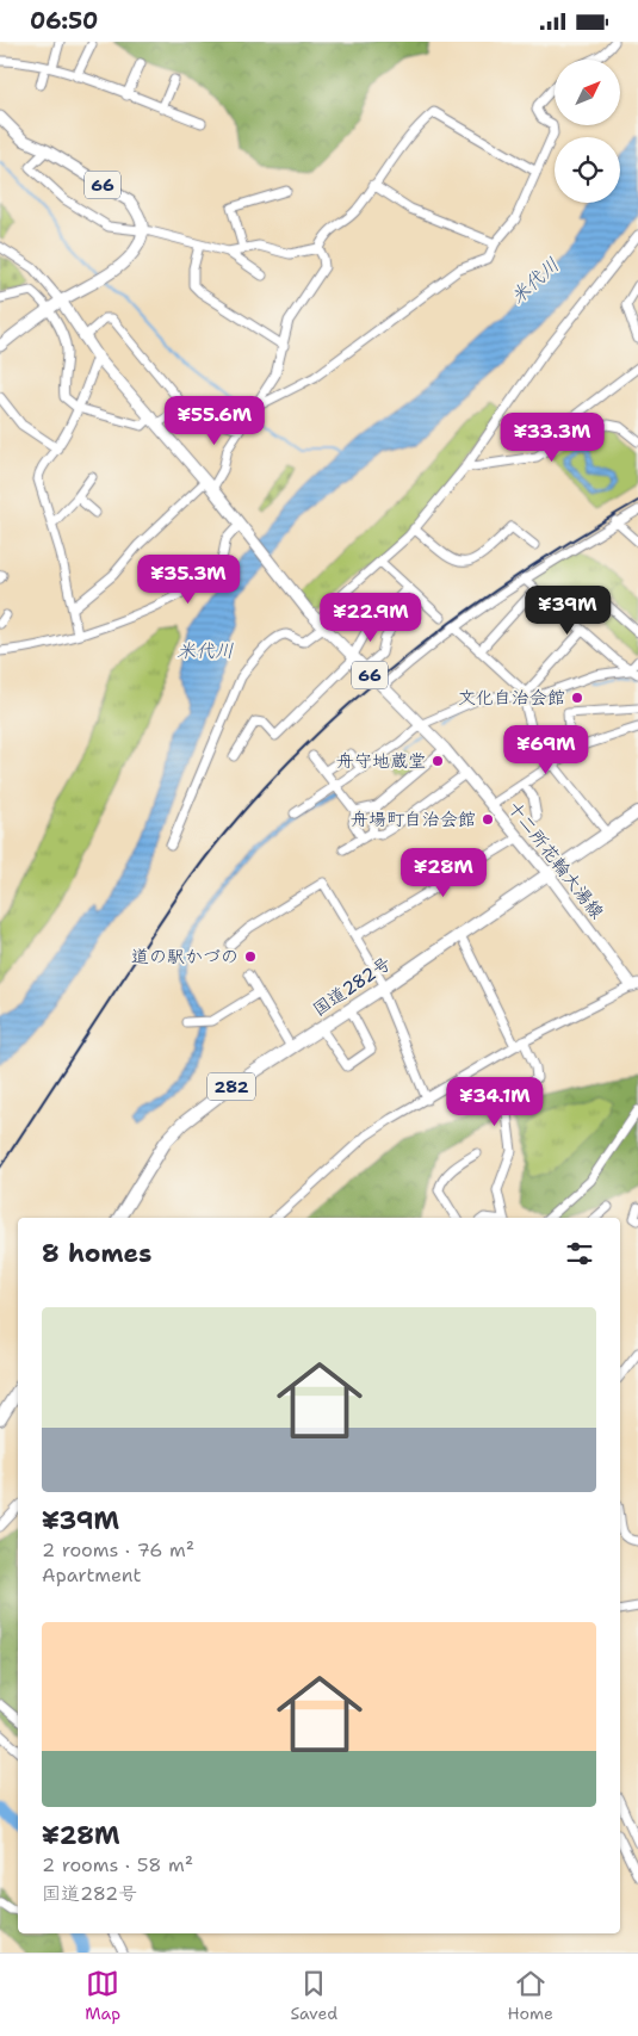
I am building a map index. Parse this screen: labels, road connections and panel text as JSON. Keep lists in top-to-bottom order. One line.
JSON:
{"streets":{"highway":["国道282号","282"],"main road":["66","十二所花輪大湯線"]},"crossings":[["十二所花輪大湯線","国道282号"]],"water":["米代川"],"places":["文化自治会館","舟守地蔵堂","舟場町自治会館","道の駅かづの"],"north":"top right","page":{"status":"06:50","price":["¥55.6M","¥33.3M","¥35.3M","¥39M","¥22.9M","¥69M","¥28M","¥34.1M"],"heading":"8 homes","list":[{"name":"¥39M","note":"2 rooms · 76 m² · Apartment"},{"name":"¥28M","note":"2 rooms · 58 m² · 国道282号"}],"tabs":["Map","Saved","Home"]}}
